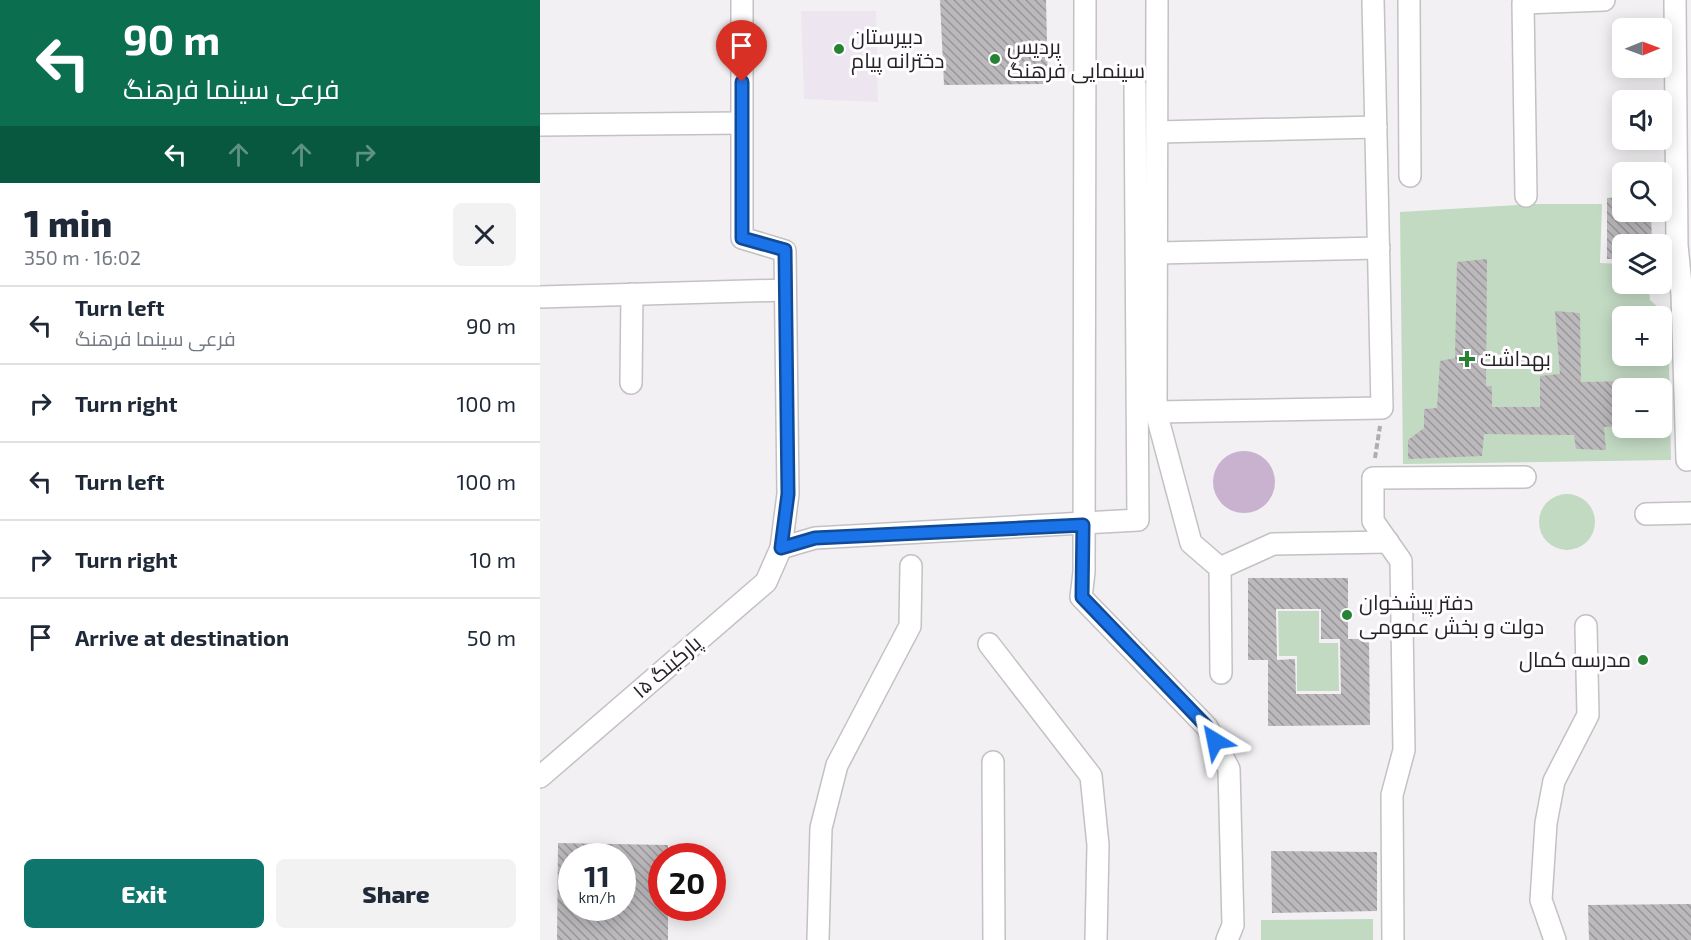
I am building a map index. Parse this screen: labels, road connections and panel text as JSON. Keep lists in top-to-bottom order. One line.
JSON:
{"streets":{"street":["پارکینگ ۱۵"]},"places":{"other":["دبیرستان دخترانه پیام","پردیس سینمایی فرهنگ","دفتر پیشخوان دولت و بخش عمومی","مدرسه کمال"],"health":["بهداشت"]},"north":"right","page":{"turn":["90 m","فرعی سینما فرهنگ"],"map_buttons":["+","−"],"heading":["1 min","350 m · 16:02"],"list":[{"name":"Turn left","note":"فرعی سینما فرهنگ","value":"90 m"},{"name":"Turn right","value":"100 m"},{"name":"Turn left","value":"100 m"},{"name":"Turn right","value":"10 m"},{"name":"Arrive at destination","value":"50 m"}],"speed":"11 km/h","limit":"20","buttons":["Exit","Share"]}}
